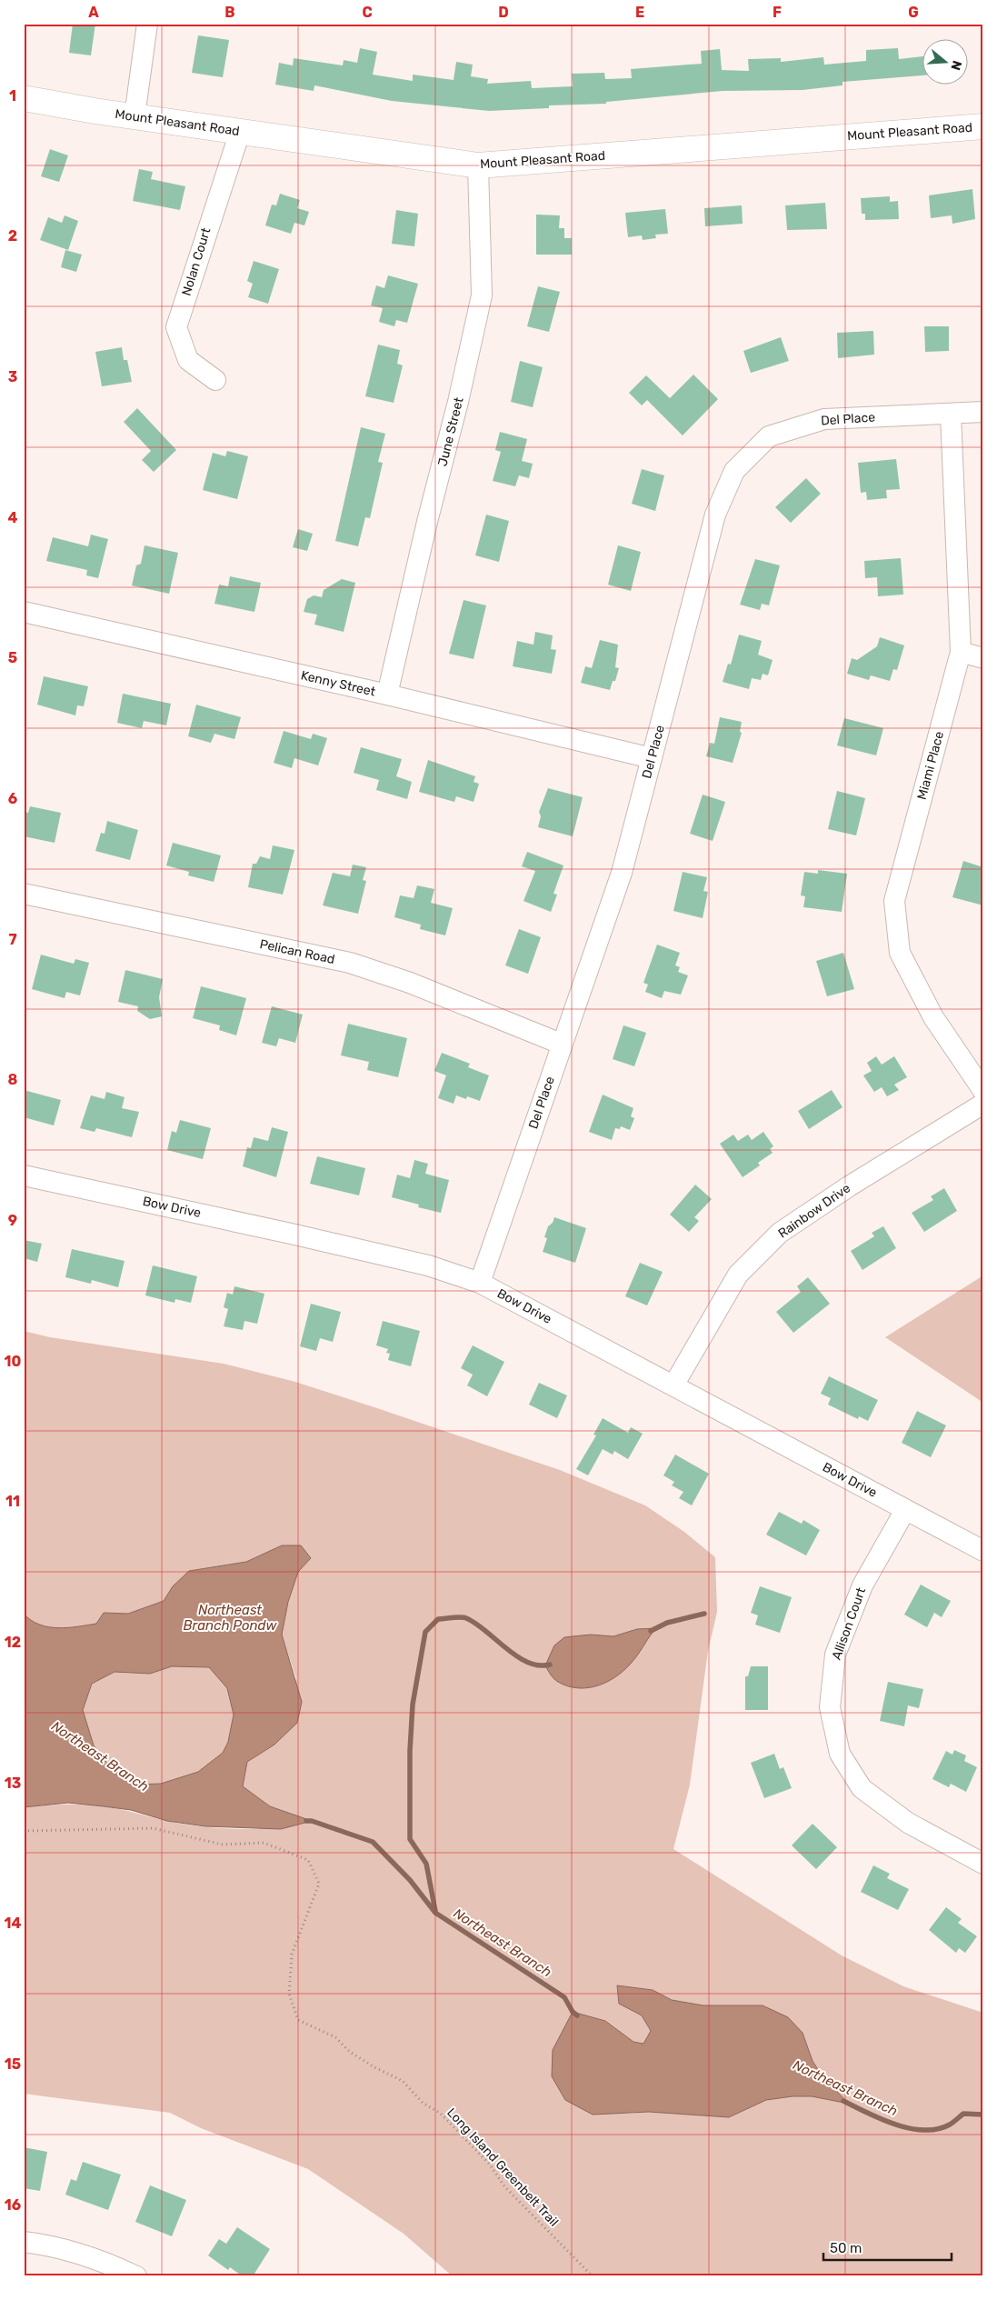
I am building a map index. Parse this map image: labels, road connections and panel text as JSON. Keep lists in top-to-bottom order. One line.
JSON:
{"streets":{"street":["Mount Pleasant Road","Nolan Court","Del Place","June Street","Kenny Street","Miami Place","Pelican Road","Bow Drive","Rainbow Drive","Allison Court"],"path":["Long Island Greenbelt Trail"]},"crossings":[["Mount Pleasant Road","Nolan Court"],["Mount Pleasant Road","June Street"],["Del Place","Kenny Street"],["Del Place","Miami Place"],["Del Place","Pelican Road"],["Del Place","Bow Drive"],["June Street","Kenny Street"],["Bow Drive","Rainbow Drive"],["Bow Drive","Allison Court"]],"water":["Northeast Branch Pondw","Northeast Branch"],"scale_bar":"50 m","north":"right","grid":{"columns":["A","B","C","D","E","F","G"],"rows":["1","2","3","4","5","6","7","8","9","10","11","12","13","14","15","16"]}}
